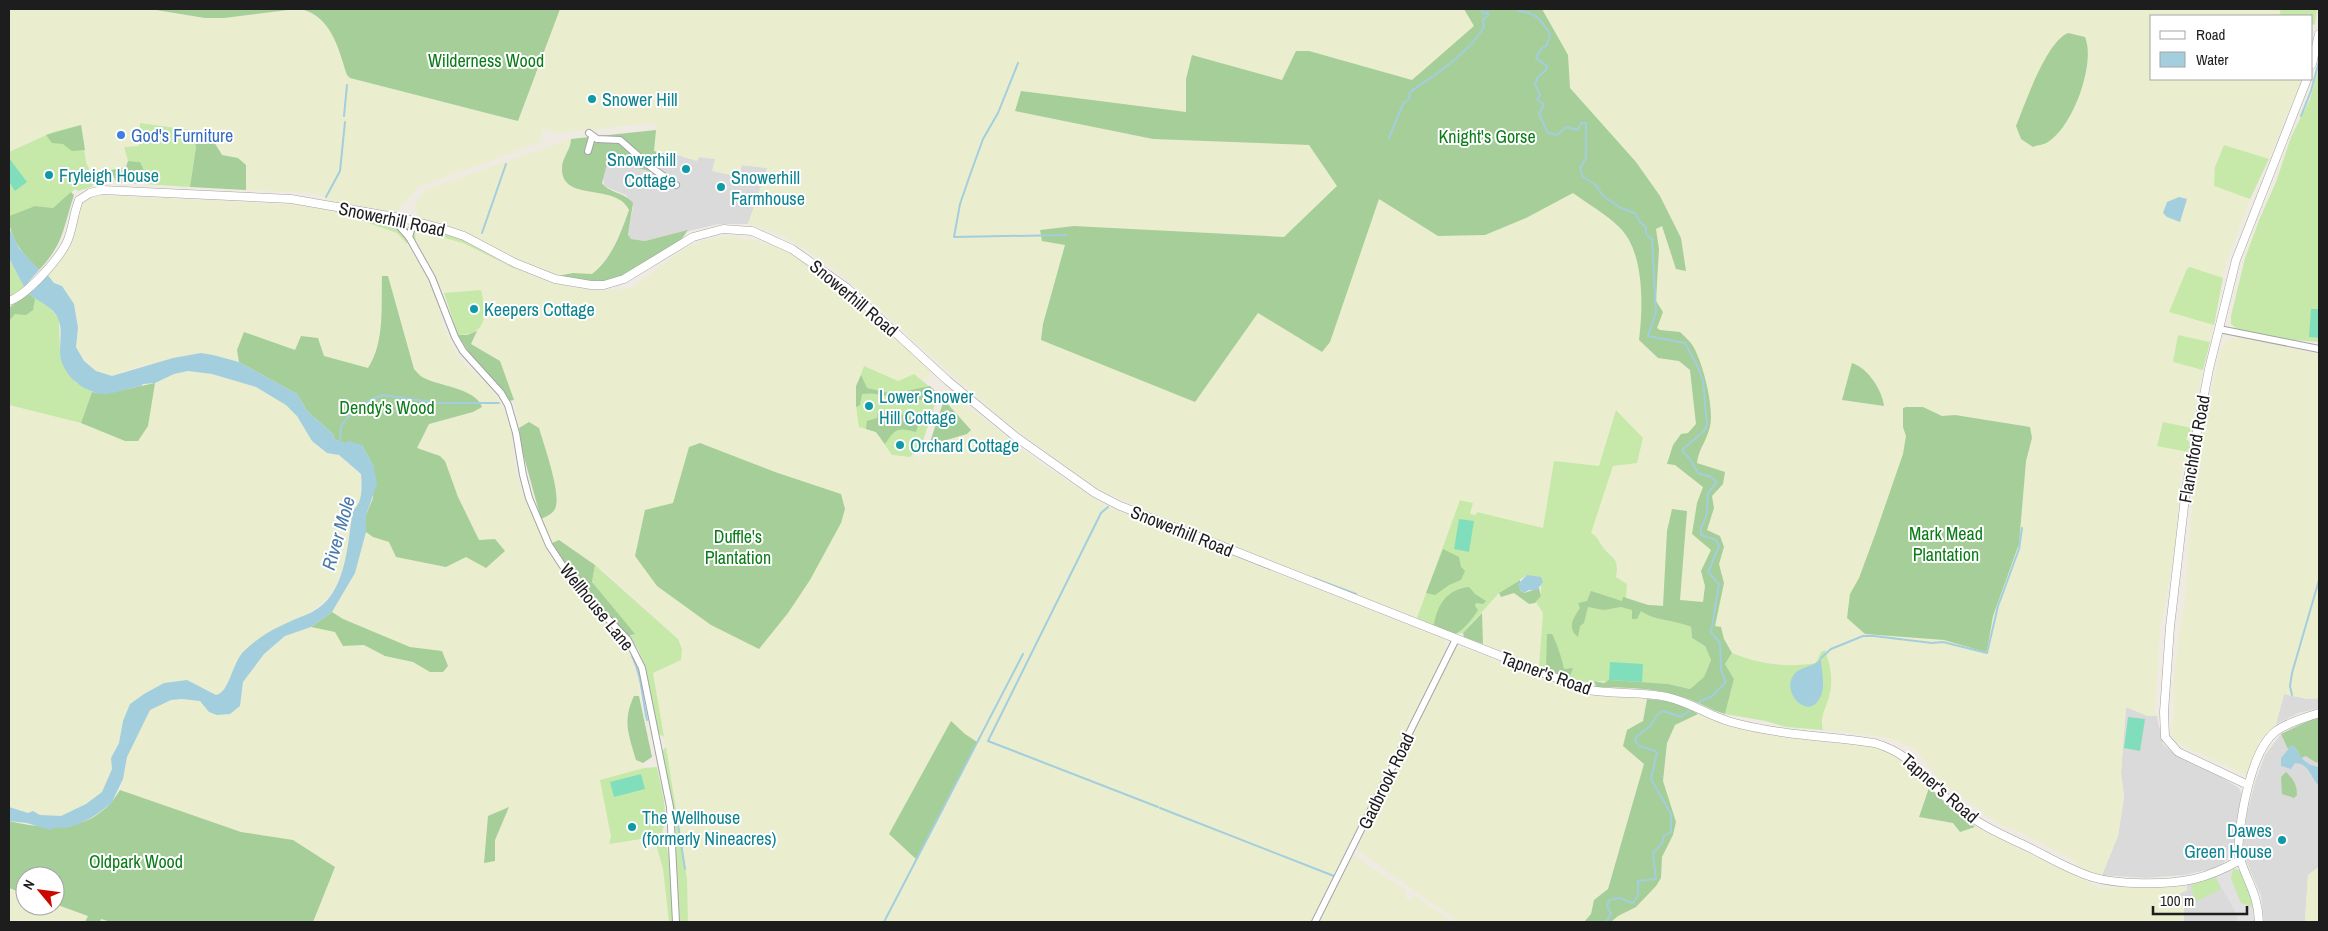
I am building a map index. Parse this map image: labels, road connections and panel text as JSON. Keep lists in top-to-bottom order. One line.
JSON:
{"streets":{"street":["Snowerhill Road","Flanchford Road","Wellhouse Lane","Tapner's Road","Gadbrook Road"]},"crossings":[["Snowerhill Road","Wellhouse Lane"],["Snowerhill Road","Tapner's Road"],["Snowerhill Road","Gadbrook Road"],["Tapner's Road","Gadbrook Road"]],"water":["River Mole"],"parks":["Wilderness Wood","Knight's Gorse","Dendy's Wood","Mark Mead Plantation","Duffle's Plantation","Oldpark Wood"],"places":["Snower Hill","God's Furniture","Snowerhill Cottage","Fryleigh House","Snowerhill Farmhouse","Keepers Cottage","Lower Snower Hill Cottage","Orchard Cottage","The Wellhouse (formerly Nineacres)","Dawes Green House"],"legend":["Road","Water"],"scale_bar":"100 m","north":"top left"}
